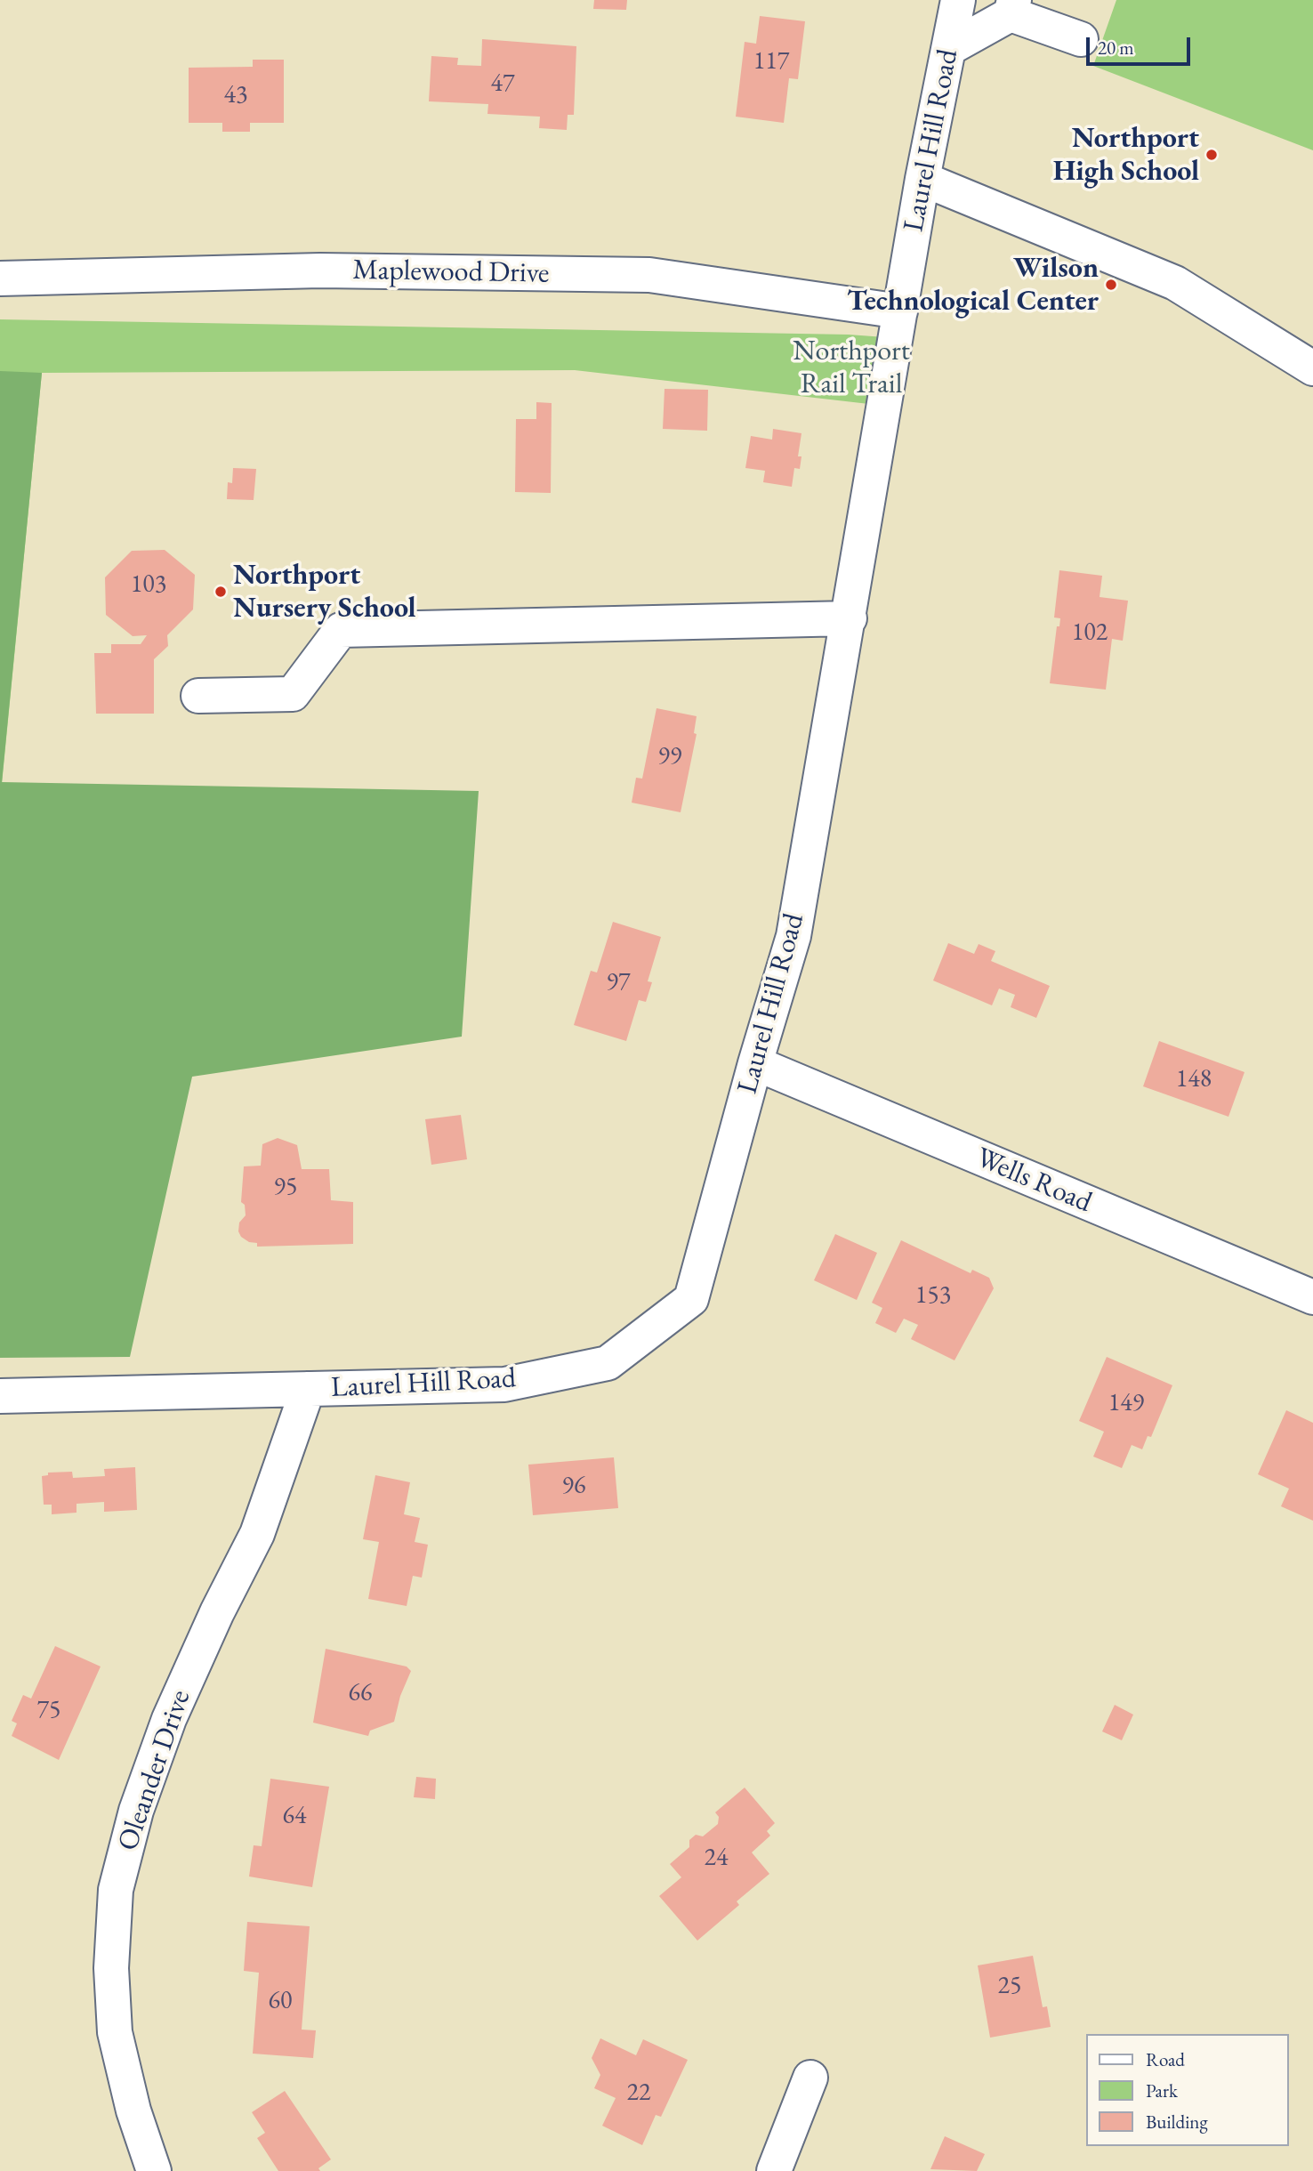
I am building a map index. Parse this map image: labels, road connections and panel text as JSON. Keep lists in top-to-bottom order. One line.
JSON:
{"streets":{"street":["Laurel Hill Road","Maplewood Drive","Wells Road","Oleander Drive"]},"crossings":[["Laurel Hill Road","Maplewood Drive"],["Laurel Hill Road","Wells Road"],["Laurel Hill Road","Oleander Drive"]],"parks":["Northport Rail Trail"],"places":["Northport High School","Wilson Technological Center","Northport Nursery School"],"house_numbers":["117","47","43","103","102","99","97","148","95","153","149","96","66","75","64","24","25","60","22"],"legend":["Road","Park","Building"],"scale_bar":"20 m"}
